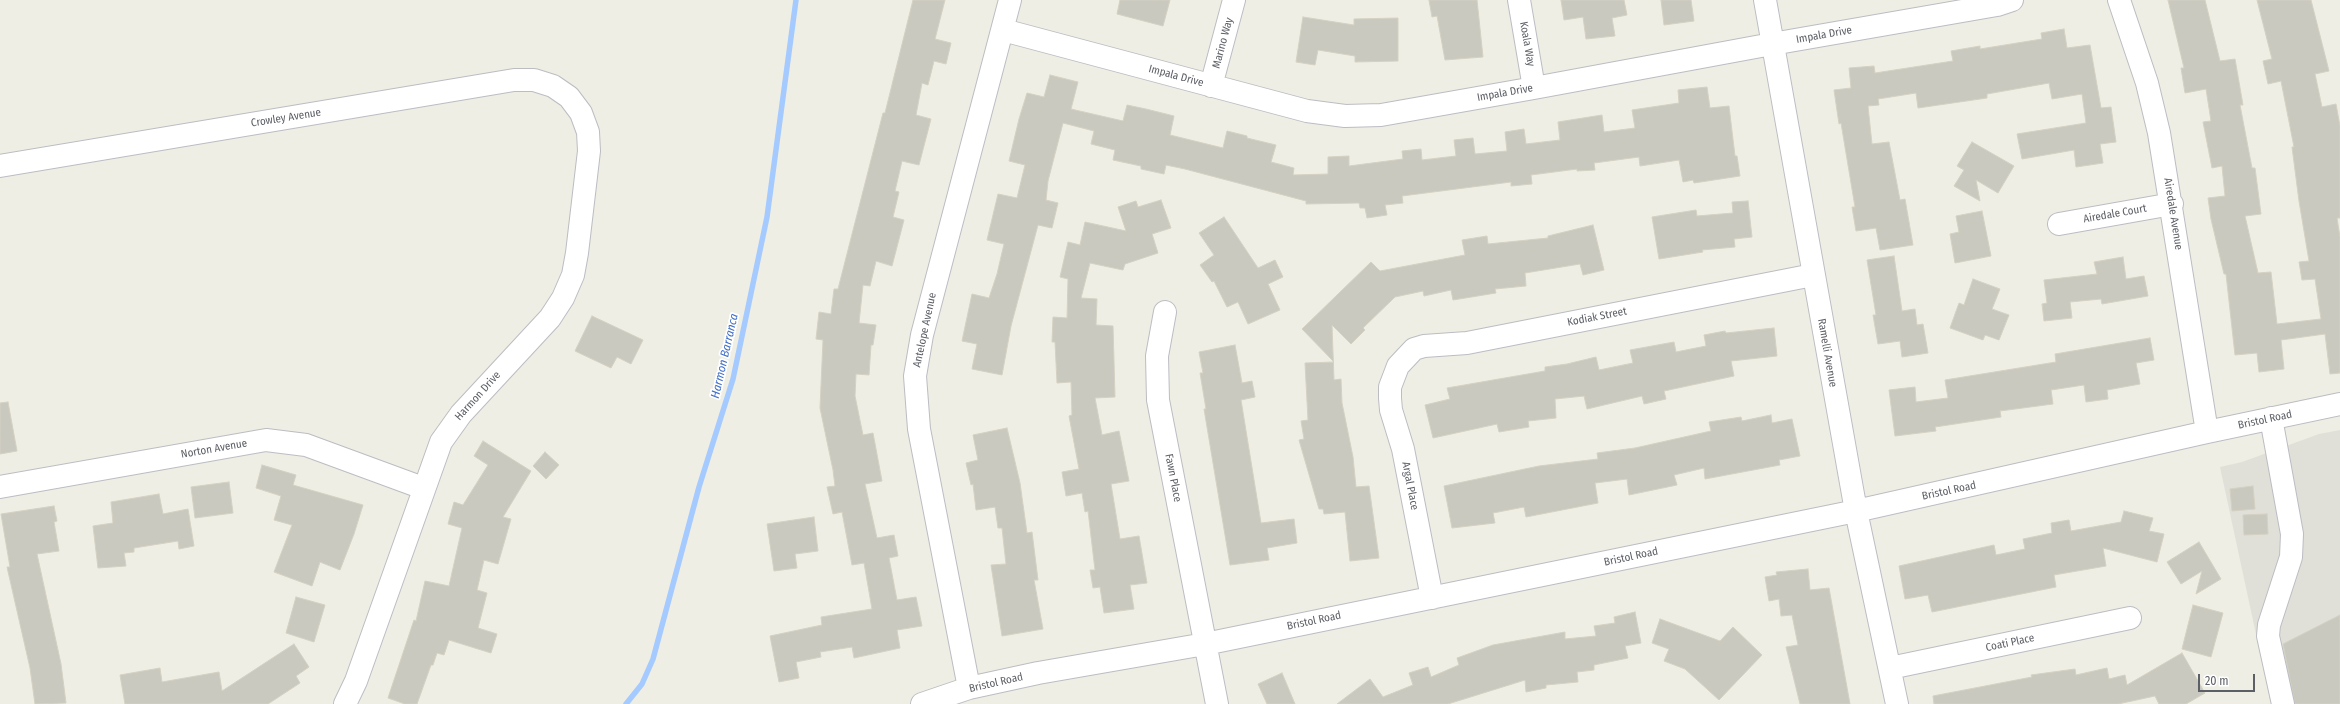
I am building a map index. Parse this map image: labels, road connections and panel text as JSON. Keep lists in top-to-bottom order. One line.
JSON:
{"streets":{"street":["Impala Drive","Marino Way","Koala Way","Crowley Avenue","Airedale Court","Airedale Avenue","Kodiak Street","Antelope Avenue","Ramelli Avenue","Harmon Drive","Bristol Road","Norton Avenue","Fawn Place","Argal Place","Coati Place"]},"crossings":[["Impala Drive","Marino Way"],["Impala Drive","Koala Way"],["Impala Drive","Antelope Avenue"],["Impala Drive","Ramelli Avenue"],["Crowley Avenue","Harmon Drive"],["Airedale Court","Airedale Avenue"],["Airedale Avenue","Bristol Road"],["Kodiak Street","Ramelli Avenue"],["Kodiak Street","Argal Place"],["Antelope Avenue","Bristol Road"],["Ramelli Avenue","Bristol Road"],["Ramelli Avenue","Coati Place"],["Harmon Drive","Norton Avenue"],["Bristol Road","Fawn Place"],["Bristol Road","Argal Place"]],"water":["Harmon Barranca"],"scale_bar":"20 m"}
